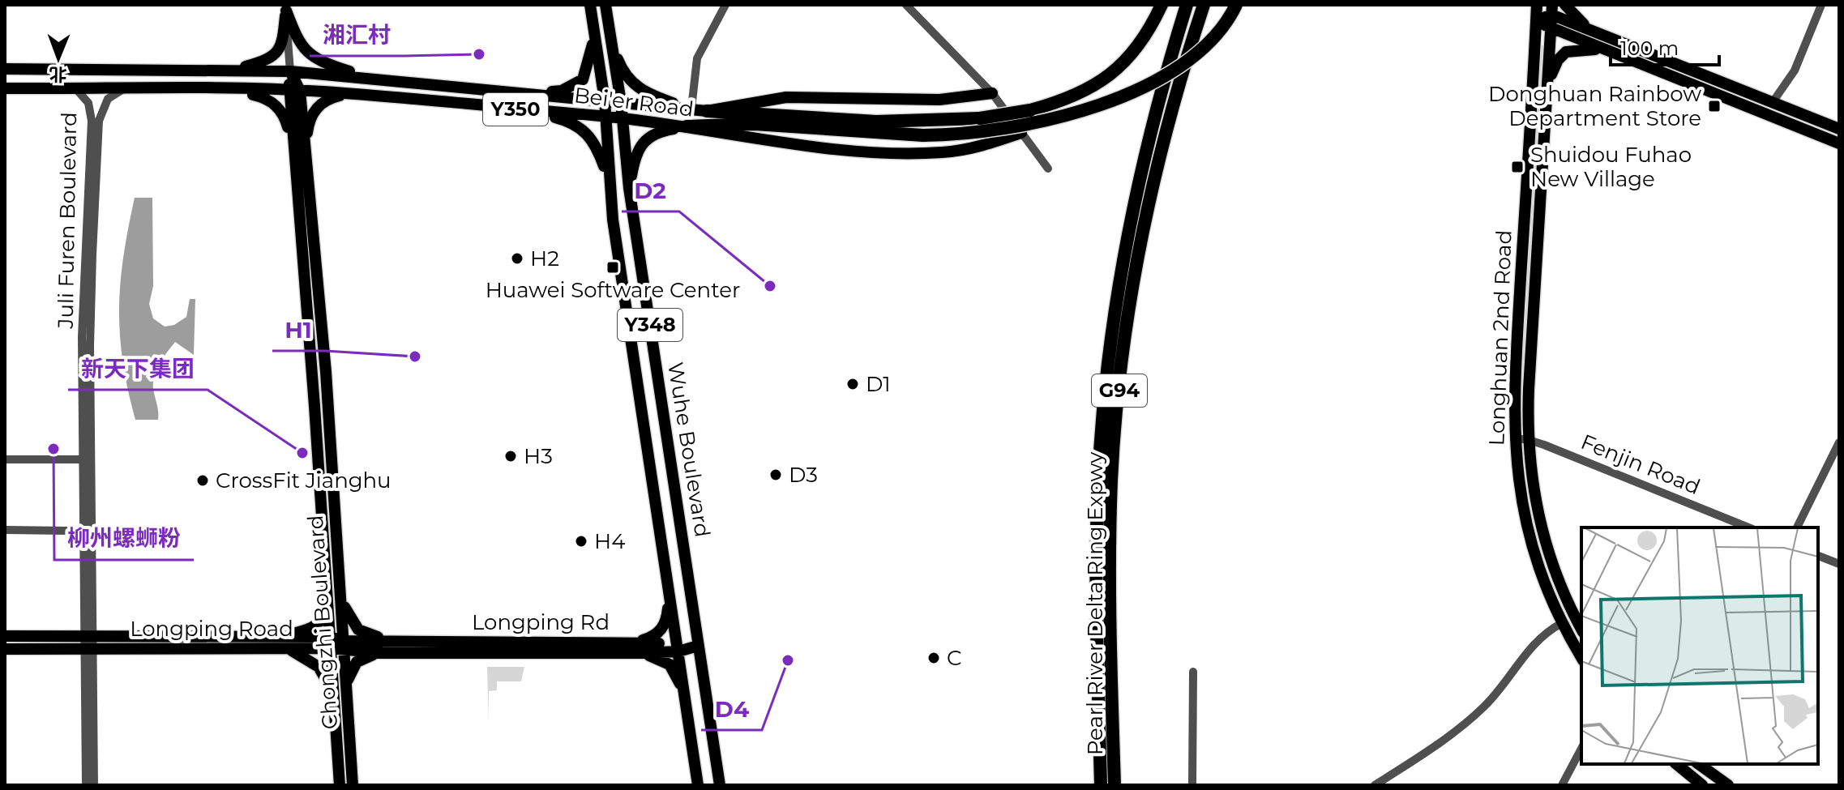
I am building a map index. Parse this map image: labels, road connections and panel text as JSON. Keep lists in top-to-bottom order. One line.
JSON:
{"streets":{"highway":["G94","Pearl River Delta Ring Expwy"],"main road":["Bei'er Road","Y350","Y348","Longhuan 2nd Road","Wuhe Boulevard","Chongzhi Boulevard","Longping Rd","Longping Road"],"street":["Juli Furen Boulevard","Fenjin Road"]},"crossings":[["Bei'er Road","Juli Furen Boulevard"],["Bei'er Road","Wuhe Boulevard"],["Bei'er Road","Chongzhi Boulevard"],["Juli Furen Boulevard","Longping Road"],["Longhuan 2nd Road","Fenjin Road"],["Wuhe Boulevard","Longping Road"],["Chongzhi Boulevard","Longping Road"],["Longping Rd","Longping Road"]],"places":{"other":["湘汇村","H2","D2","H1","D1","柳州螺蛳粉","新天下集团","H3","D3","CrossFit Jianghu","H4","C","D4"],"transit":["Donghuan Rainbow Department Store","Shuidou Fuhao New Village","Huawei Software Center"]},"scale_bar":"100 m","north":"bottom"}
